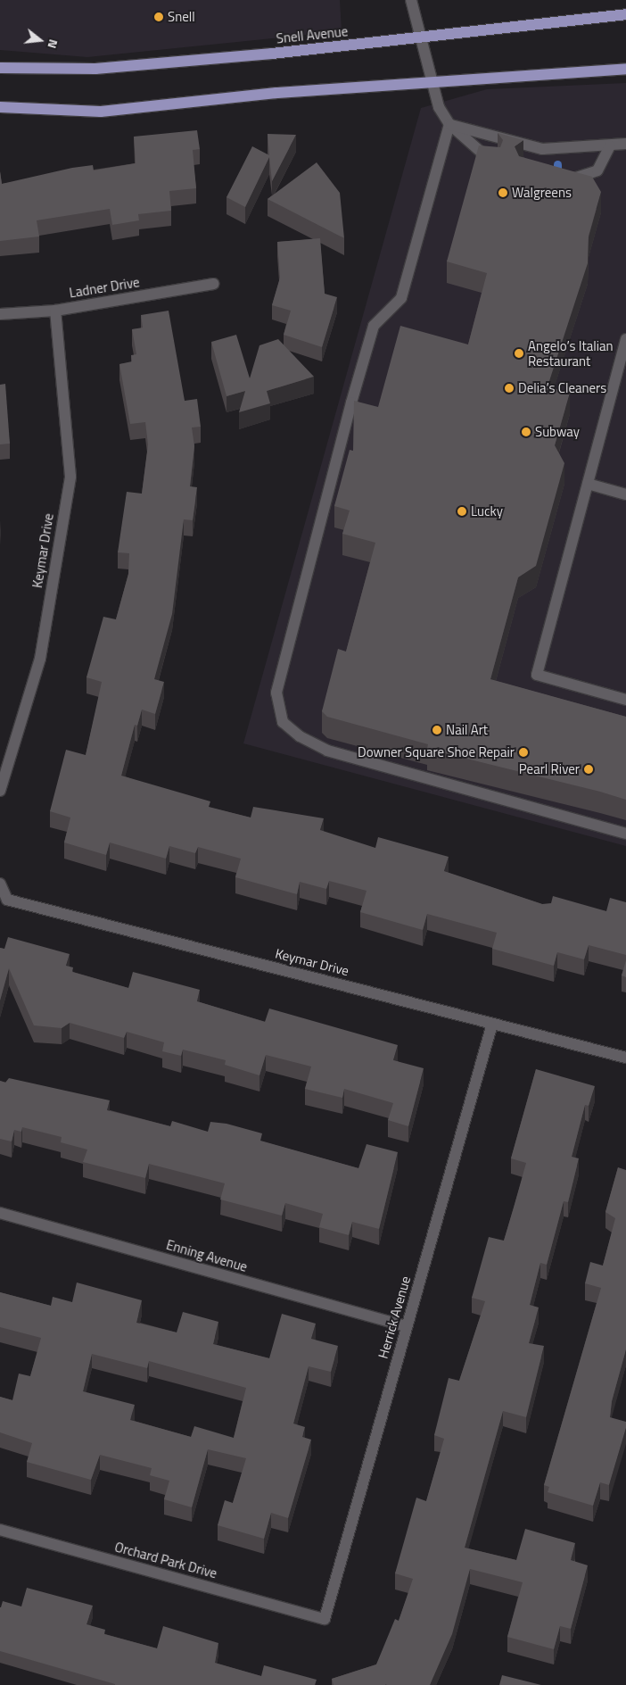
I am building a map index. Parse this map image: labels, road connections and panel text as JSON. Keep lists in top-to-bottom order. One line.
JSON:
{"streets":{"main road":["Snell Avenue"],"street":["Ladner Drive","Keymar Drive","Enning Avenue","Herrick Avenue","Orchard Park Drive"]},"crossings":[["Ladner Drive","Keymar Drive"],["Keymar Drive","Herrick Avenue"],["Enning Avenue","Herrick Avenue"],["Herrick Avenue","Orchard Park Drive"]],"places":["Snell","Walgreens","Angelo’s Italian Restaurant","Delia’s Cleaners","Subway","Lucky","Nail Art","Downer Square Shoe Repair","Pearl River"],"north":"right"}
